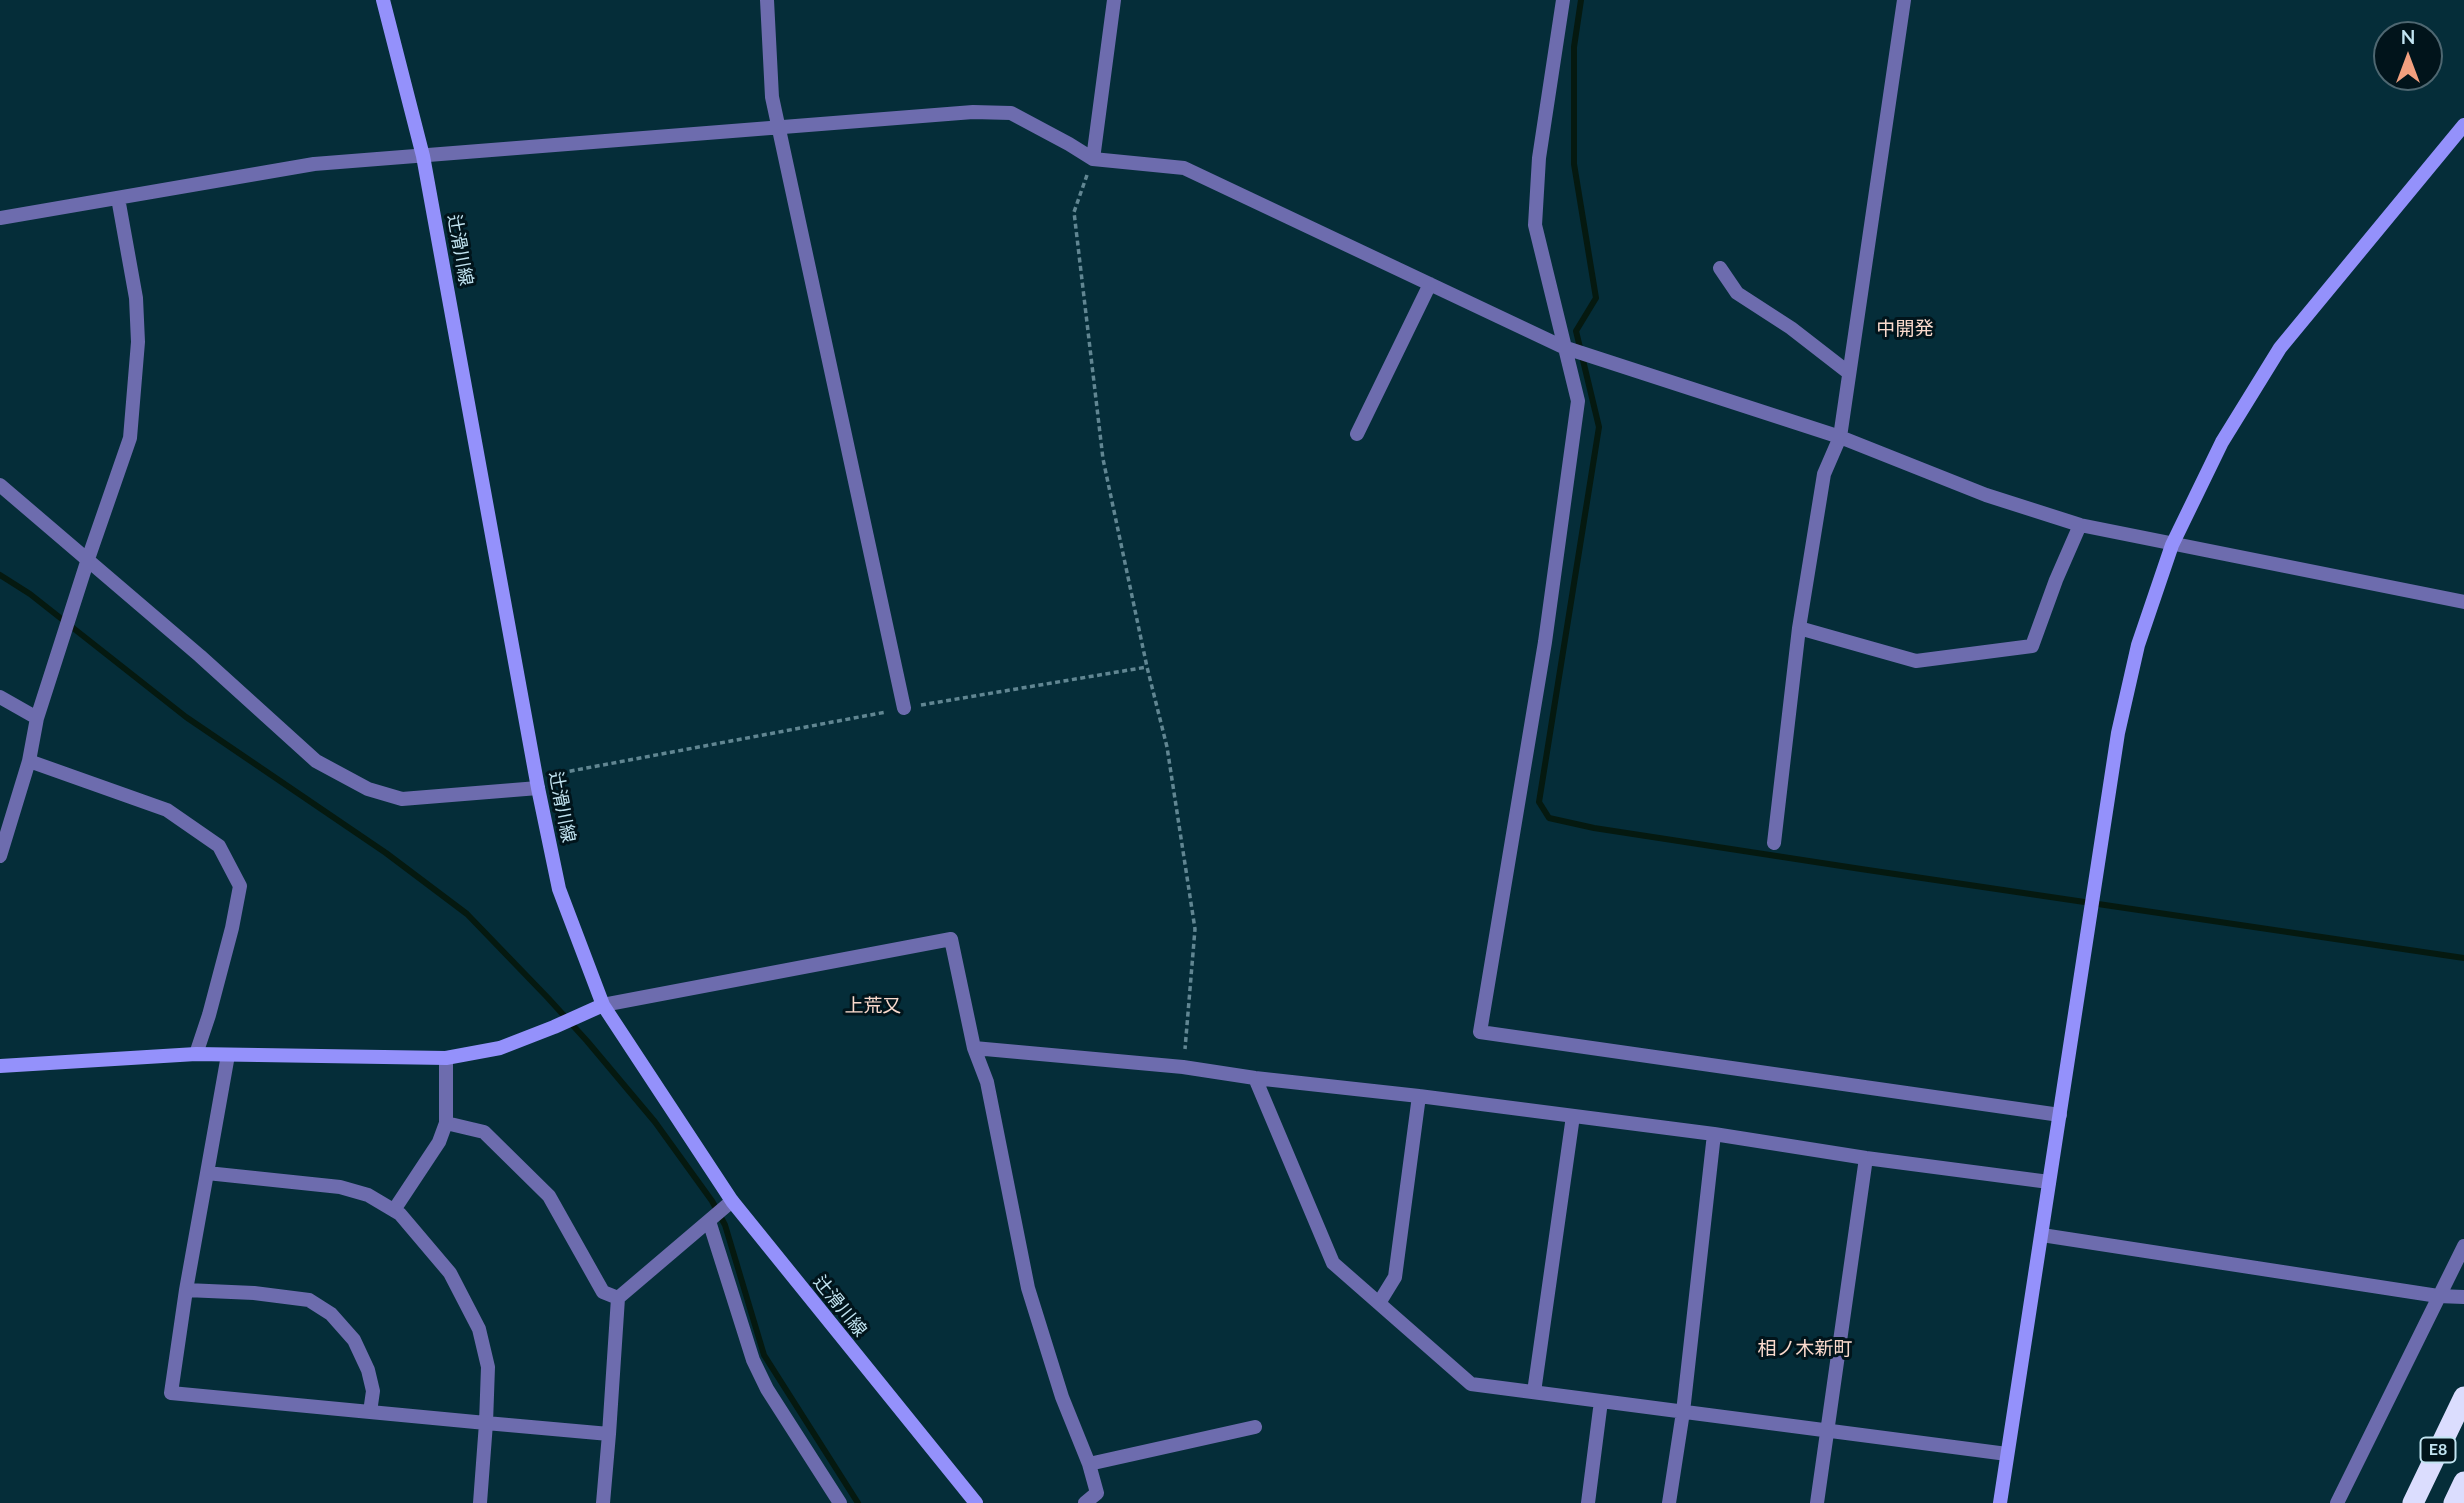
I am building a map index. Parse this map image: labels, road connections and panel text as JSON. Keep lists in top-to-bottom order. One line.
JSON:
{"streets":{"highway":["E8"],"street":["辻滑川線"]},"districts":["中開発","上荒又","相ノ木新町"],"north":"top"}
